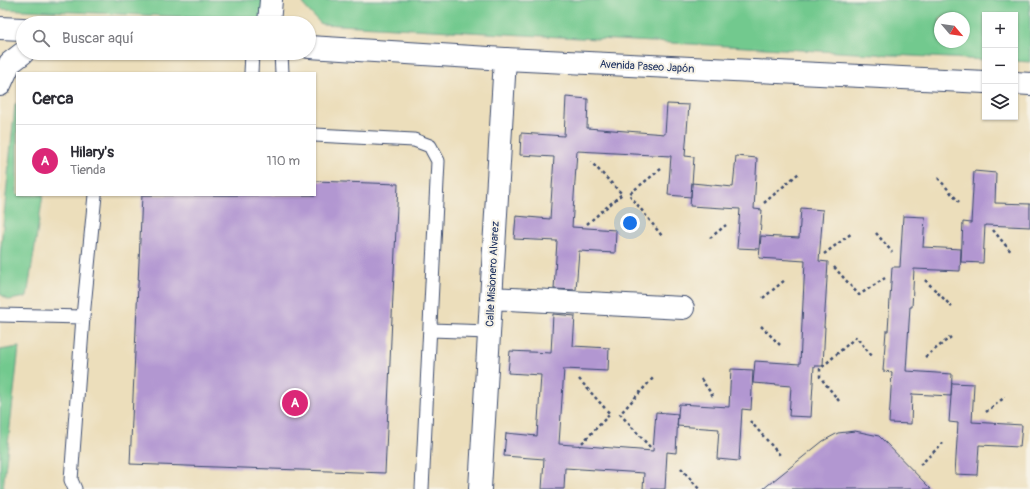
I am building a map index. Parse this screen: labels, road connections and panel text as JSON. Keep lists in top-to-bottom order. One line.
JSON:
{"streets":{"main road":["Avenida Paseo Japón","Calle Misionero Alvarez"]},"crossings":[["Avenida Paseo Japón","Calle Misionero Alvarez"]],"north":"bottom right","page":{"map_buttons":["+","−"],"search":"Buscar aquí","heading":"Cerca","list":[{"mark":"A","name":"Hilary's","note":"Tienda","value":"110 m"}],"pins":"A"}}
